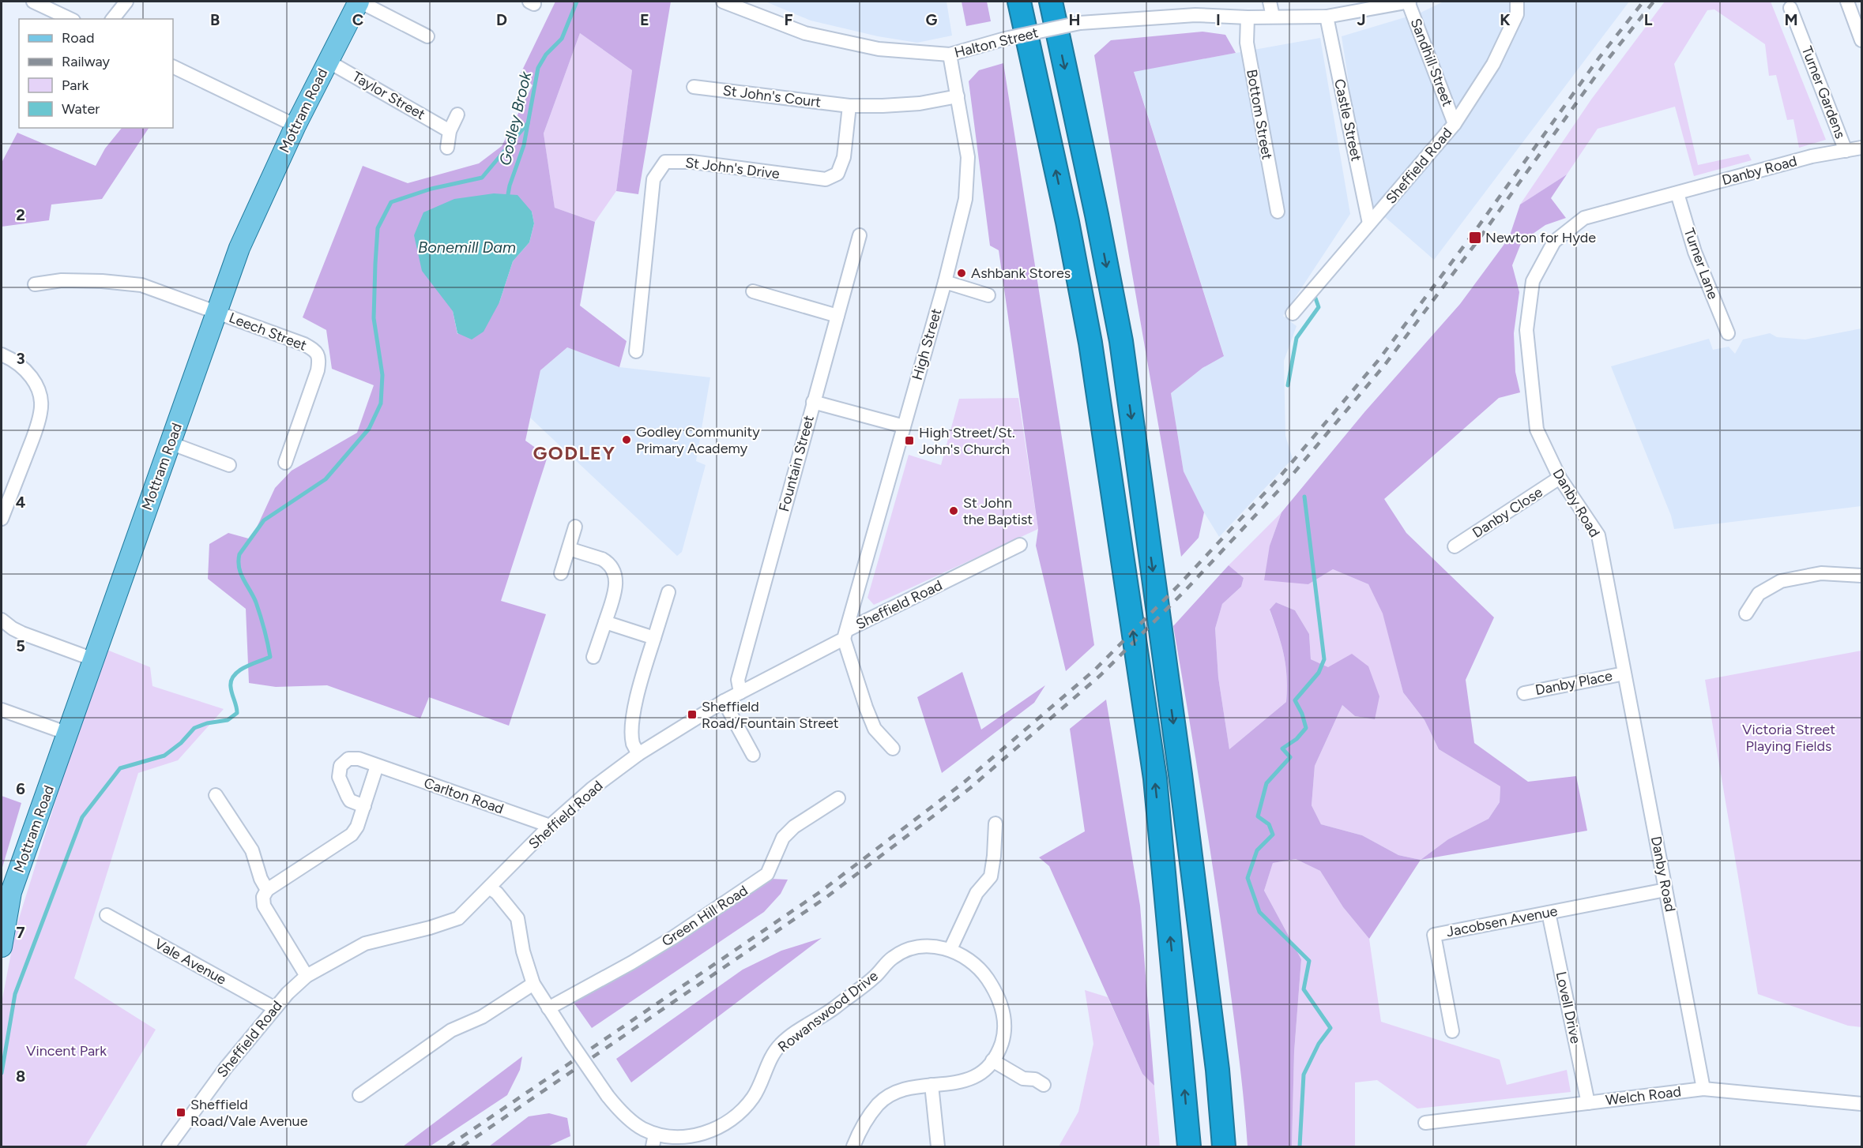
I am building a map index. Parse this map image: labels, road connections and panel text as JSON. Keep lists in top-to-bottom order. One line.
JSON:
{"streets":{"main road":["Mottram Road"],"street":["Halton Street","Sandhill Street","Turner Gardens","Taylor Street","St John's Court","Bottom Street","Castle Street","Sheffield Road","St John's Drive","Danby Road","Turner Lane","Leech Street","High Street","Fountain Street","Danby Close","Danby Place","Carlton Road","Green Hill Road","Jacobsen Avenue","Vale Avenue","Lovell Drive","Rowanswood Drive","Welch Road"]},"crossings":[["Halton Street","Sandhill Street"],["Halton Street","Bottom Street"],["Halton Street","Castle Street"],["Halton Street","High Street"],["Sandhill Street","Sheffield Road"],["Turner Gardens","Danby Road"],["Taylor Street","Mottram Road"],["St John's Court","St John's Drive"],["St John's Court","High Street"],["Mottram Road","Leech Street"],["Castle Street","Sheffield Road"],["Sheffield Road","High Street"],["Sheffield Road","Fountain Street"],["Sheffield Road","Carlton Road"],["Sheffield Road","Vale Avenue"],["Danby Road","Turner Lane"],["Danby Road","Danby Close"],["Danby Road","Danby Place"],["Danby Road","Jacobsen Avenue"],["Danby Road","Welch Road"],["Jacobsen Avenue","Lovell Drive"],["Lovell Drive","Welch Road"]],"districts":["GODLEY"],"water":["Godley Brook","Bonemill Dam"],"parks":["Victoria Street Playing Fields","Vincent Park"],"places":{"transit":["Newton for Hyde","High Street/St. John's Church","Sheffield Road/Fountain Street","Sheffield Road/Vale Avenue"],"other":["Ashbank Stores","Godley Community Primary Academy","St John the Baptist"]},"legend":["Road","Railway","Park","Water"],"grid":{"columns":["B","C","D","E","F","G","H","I","J","K","L","M"],"rows":["2","3","4","5","6","7","8"]}}
